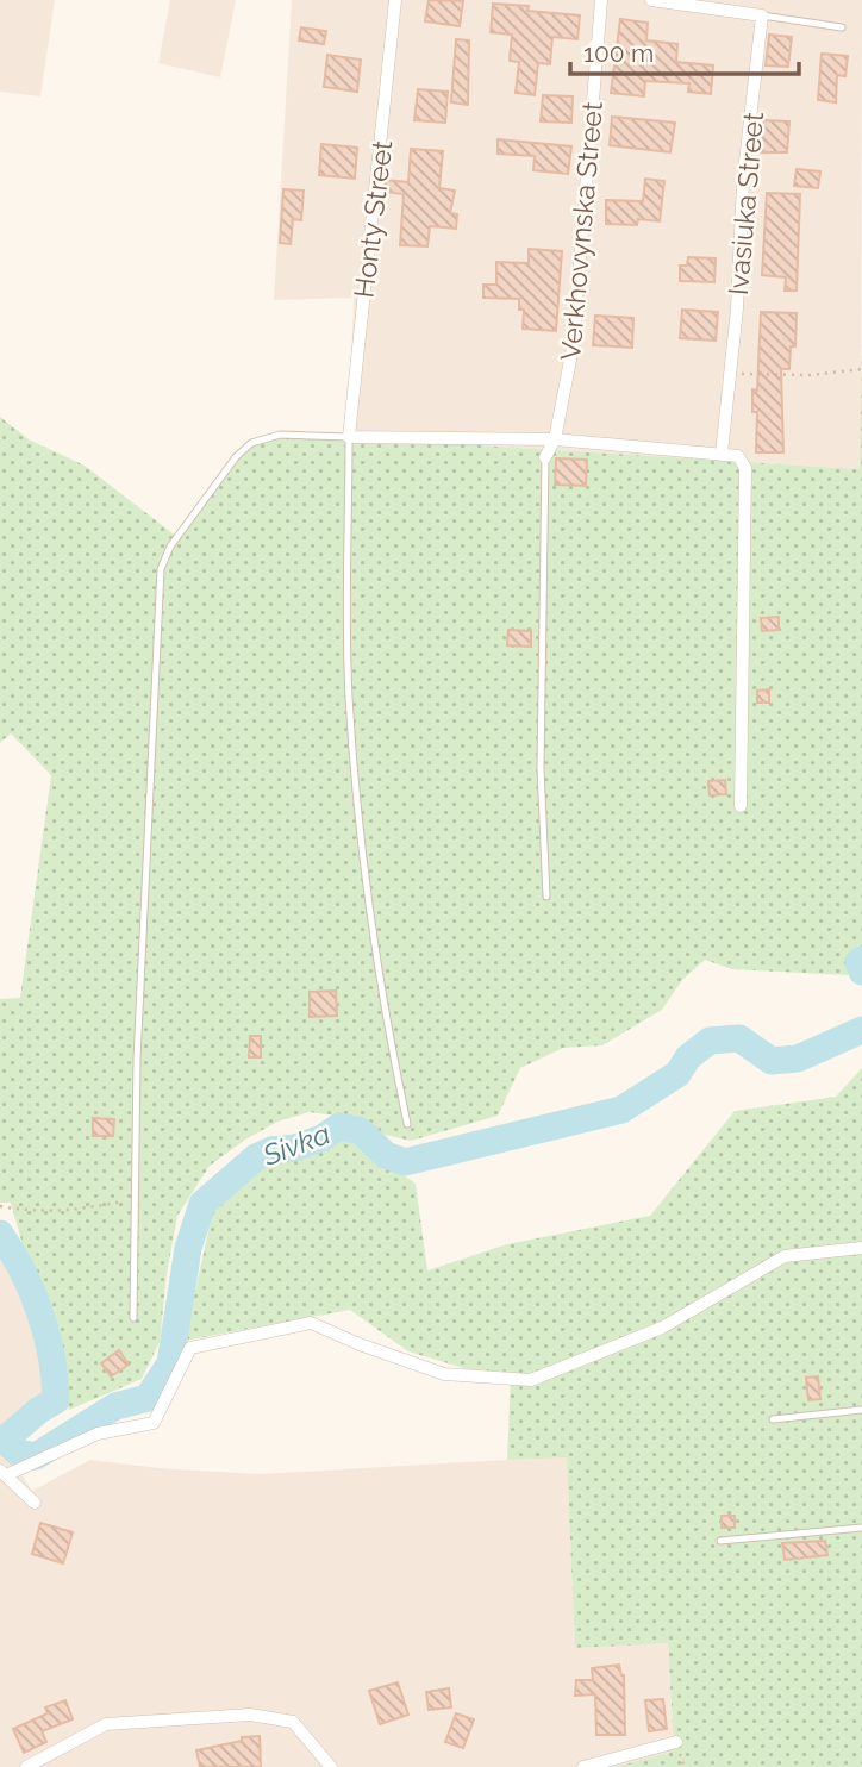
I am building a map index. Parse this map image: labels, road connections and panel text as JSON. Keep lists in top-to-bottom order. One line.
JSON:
{"streets":{"street":["Ivasiuka Street","Honty Street","Verkhovynska Street"]},"water":["Sivka"],"scale_bar":"100 m"}
